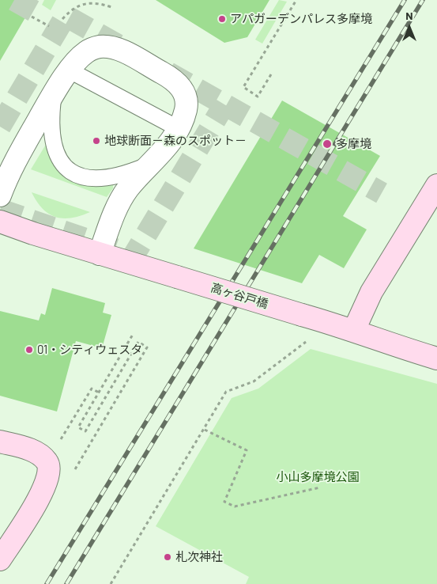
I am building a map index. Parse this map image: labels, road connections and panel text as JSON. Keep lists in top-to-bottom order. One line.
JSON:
{"streets":{"street":["高ヶ谷戸橋"]},"parks":["小山多摩境公園"],"places":["アパガーデンパレス多摩境","地球断面－森のスポット－","多摩境","01・シティウェスタ","札次神社"],"north":"top"}
